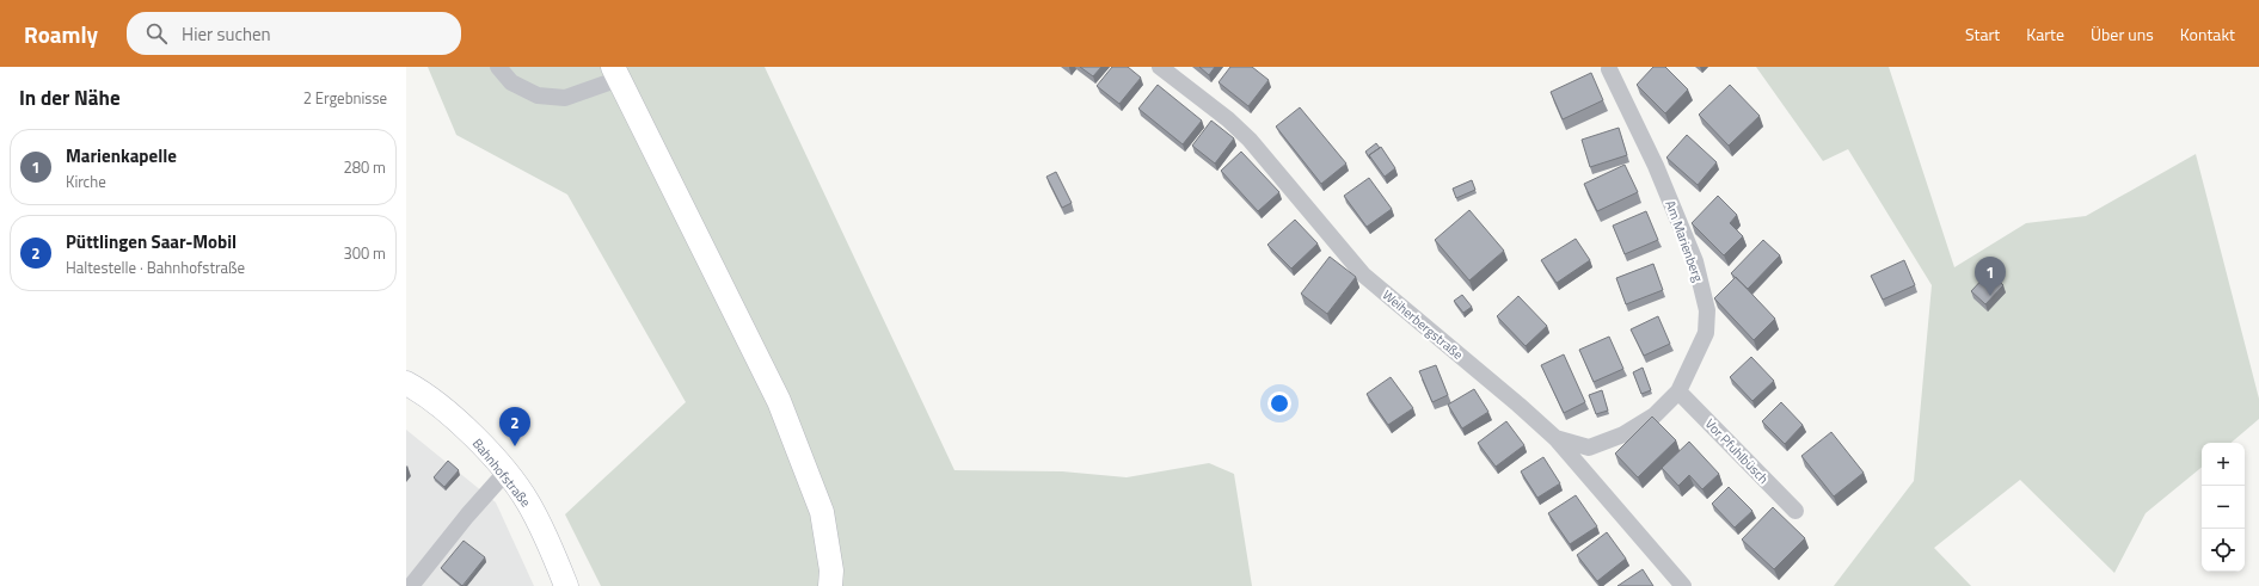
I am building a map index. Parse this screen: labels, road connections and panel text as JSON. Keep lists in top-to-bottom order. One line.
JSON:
{"streets":{"street":["Am Marienberg","Weiherbergstraße","Vor Pfuhlbüsch","Bahnhofstraße"]},"crossings":[["Am Marienberg","Weiherbergstraße"],["Am Marienberg","Vor Pfuhlbüsch"]],"page":{"header":"Roamly","search":"Hier suchen","nav":["Start","Karte","Über uns","Kontakt"],"heading":["In der Nähe","2 Ergebnisse"],"list":[{"mark":"1","name":"Marienkapelle","note":"Kirche","value":"280 m"},{"mark":"2","name":"Püttlingen Saar-Mobil","note":"Haltestelle · Bahnhofstraße","value":"300 m"}],"pins":["1","2"],"map_buttons":["+","−"]}}
